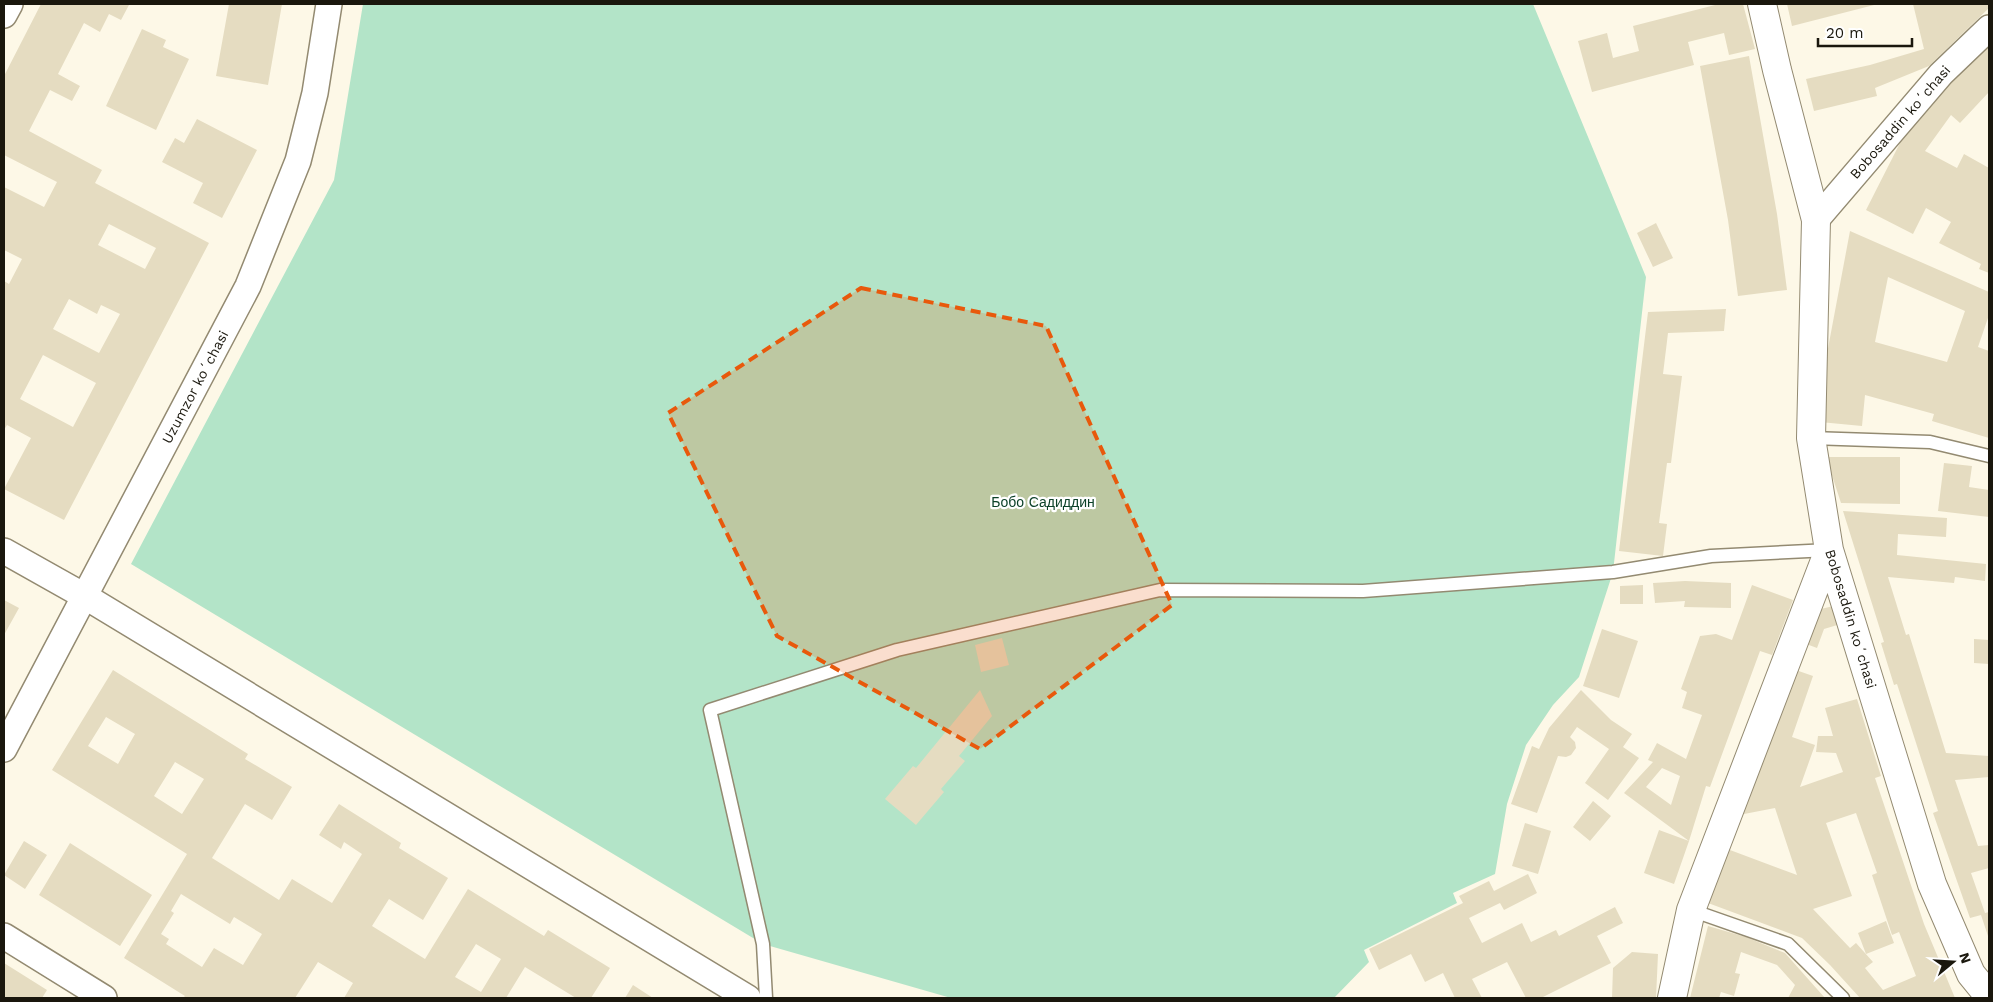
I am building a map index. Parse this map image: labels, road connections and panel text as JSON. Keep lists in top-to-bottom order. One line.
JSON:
{"streets":{"street":["Bobosaddin koʻchasi","Uzumzor koʻchasi"]},"parks":["Бобо Садиддин"],"scale_bar":"20 m","north":"right"}
